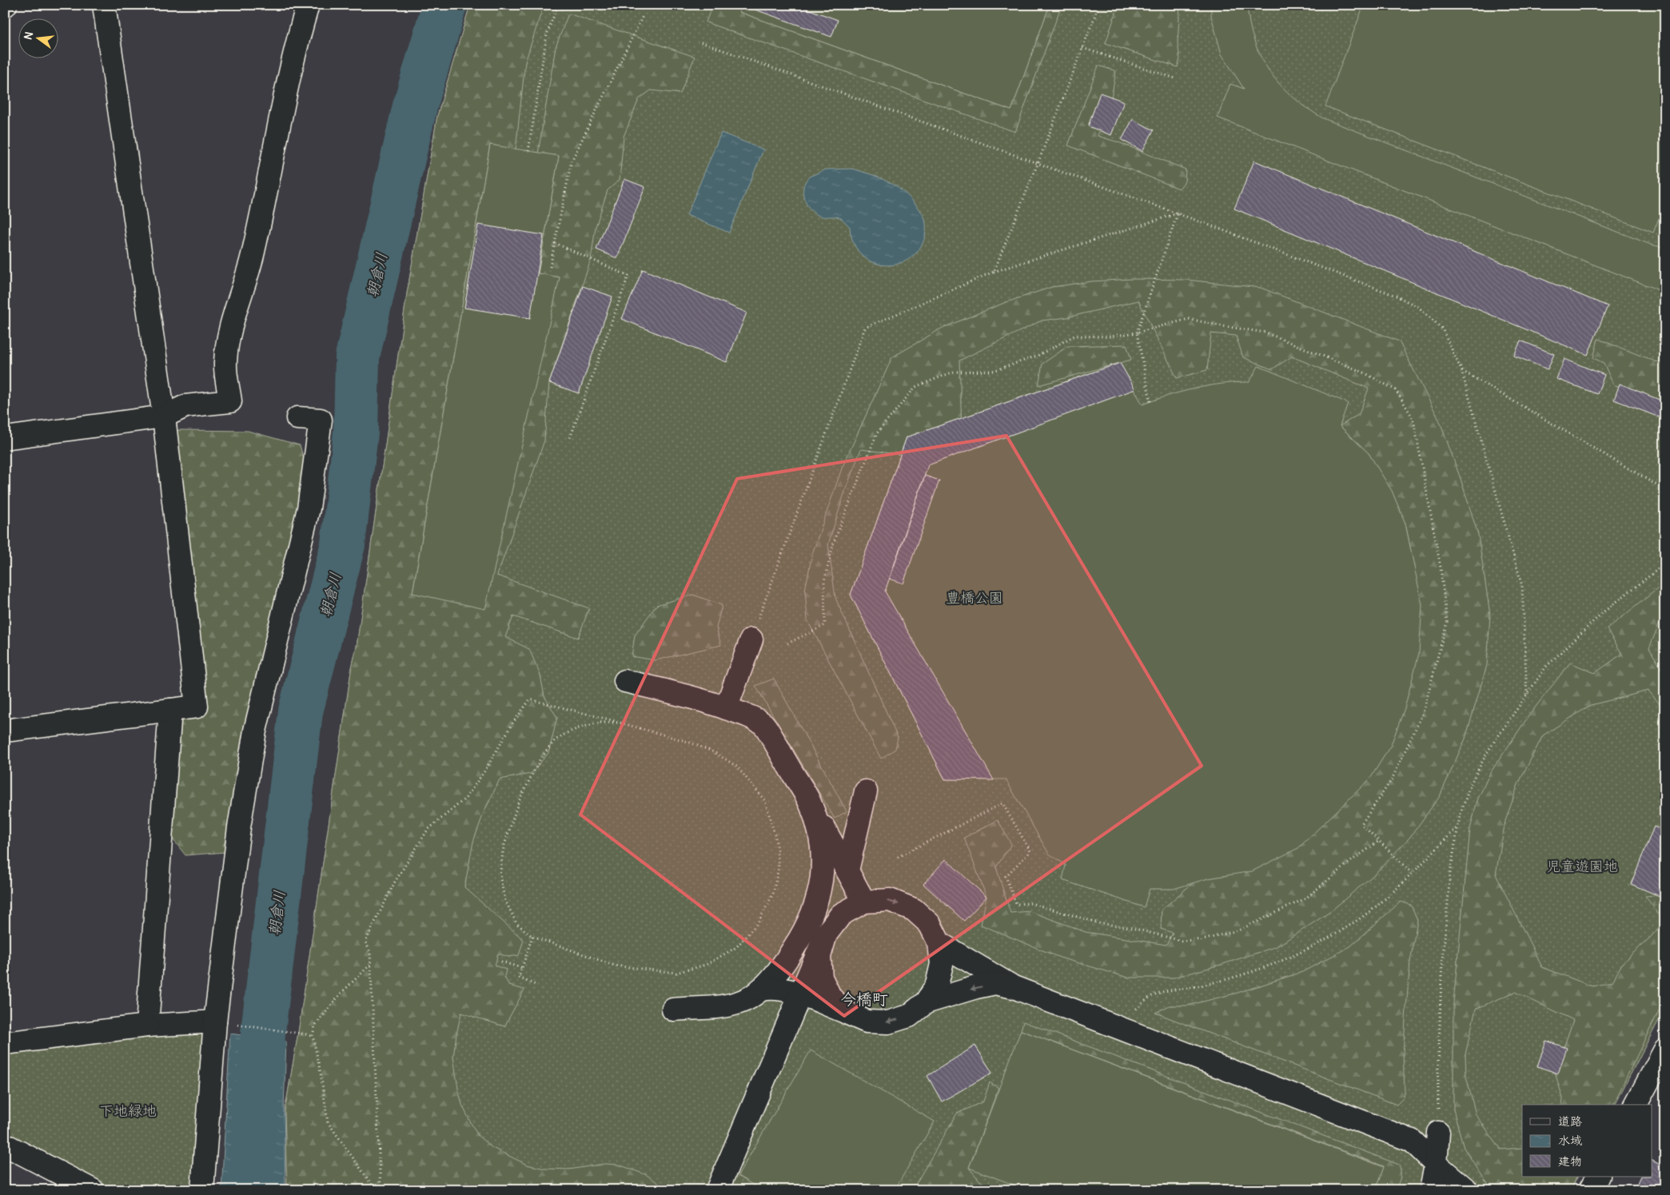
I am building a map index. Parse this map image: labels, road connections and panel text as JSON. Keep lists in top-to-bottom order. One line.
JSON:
{"districts":["今橋町"],"water":["朝倉川"],"parks":["豊橋公園","児童遊園地","下地緑地"],"legend":["道路","水域","建物"],"north":"left"}
